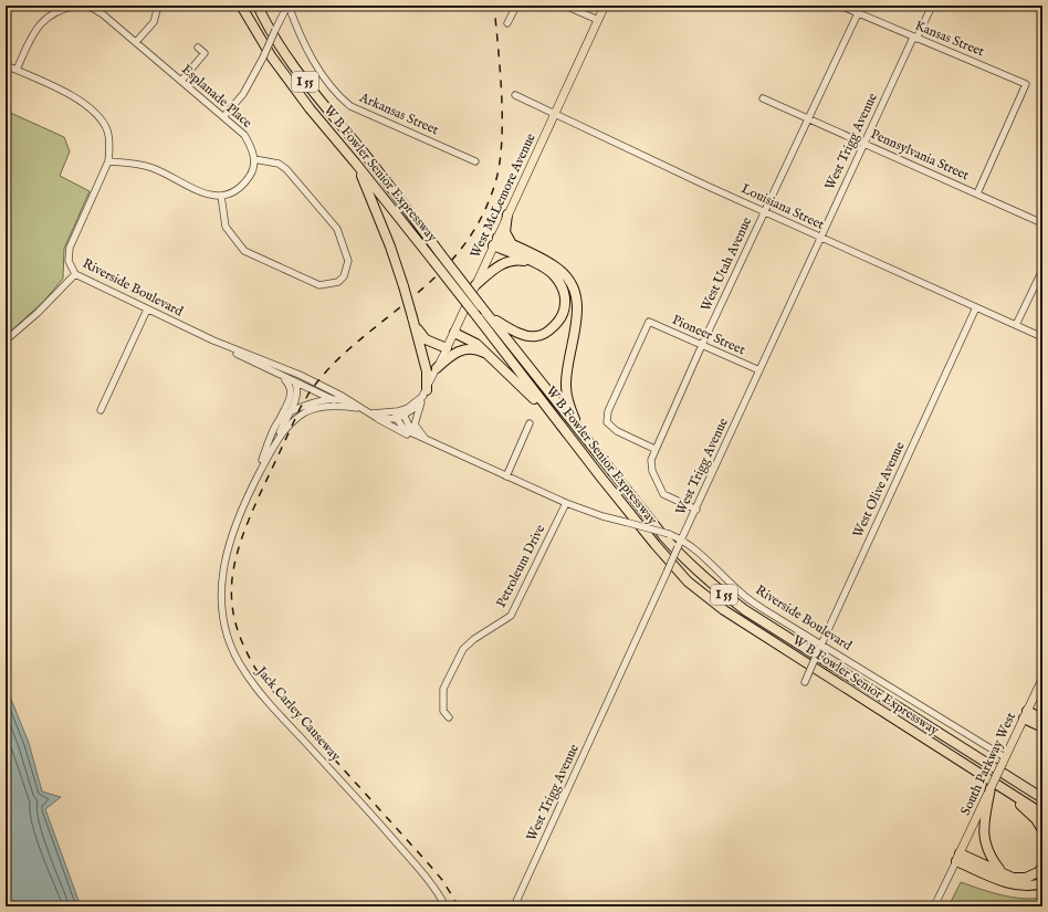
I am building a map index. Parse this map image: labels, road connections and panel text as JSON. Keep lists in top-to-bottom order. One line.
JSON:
{"streets":{"highway":["I 55","W B Fowler Senior Expressway"],"main road":["West McLemore Avenue","South Parkway West"],"street":["Kansas Street","Esplanade Place","Arkansas Street","West Trigg Avenue","Pennsylvania Street","Louisiana Street","West Utah Avenue","Riverside Boulevard","Pioneer Street","West Olive Avenue","Petroleum Drive","Jack Carley Causeway"]},"crossings":[["Kansas Street","West Trigg Avenue"],["Kansas Street","Pennsylvania Street"],["Kansas Street","West Utah Avenue"],["Esplanade Place","Riverside Boulevard"],["West Trigg Avenue","Pennsylvania Street"],["West Trigg Avenue","Louisiana Street"],["West Trigg Avenue","West Utah Avenue"],["West Trigg Avenue","Riverside Boulevard"],["West Trigg Avenue","Pioneer Street"],["Pennsylvania Street","West Utah Avenue"],["West McLemore Avenue","Louisiana Street"],["West McLemore Avenue","Riverside Boulevard"],["Louisiana Street","West Utah Avenue"],["Louisiana Street","West Olive Avenue"],["West Utah Avenue","Pioneer Street"],["Riverside Boulevard","West Olive Avenue"],["Riverside Boulevard","Petroleum Drive"],["Riverside Boulevard","Jack Carley Causeway"],["Riverside Boulevard","South Parkway West"]]}
